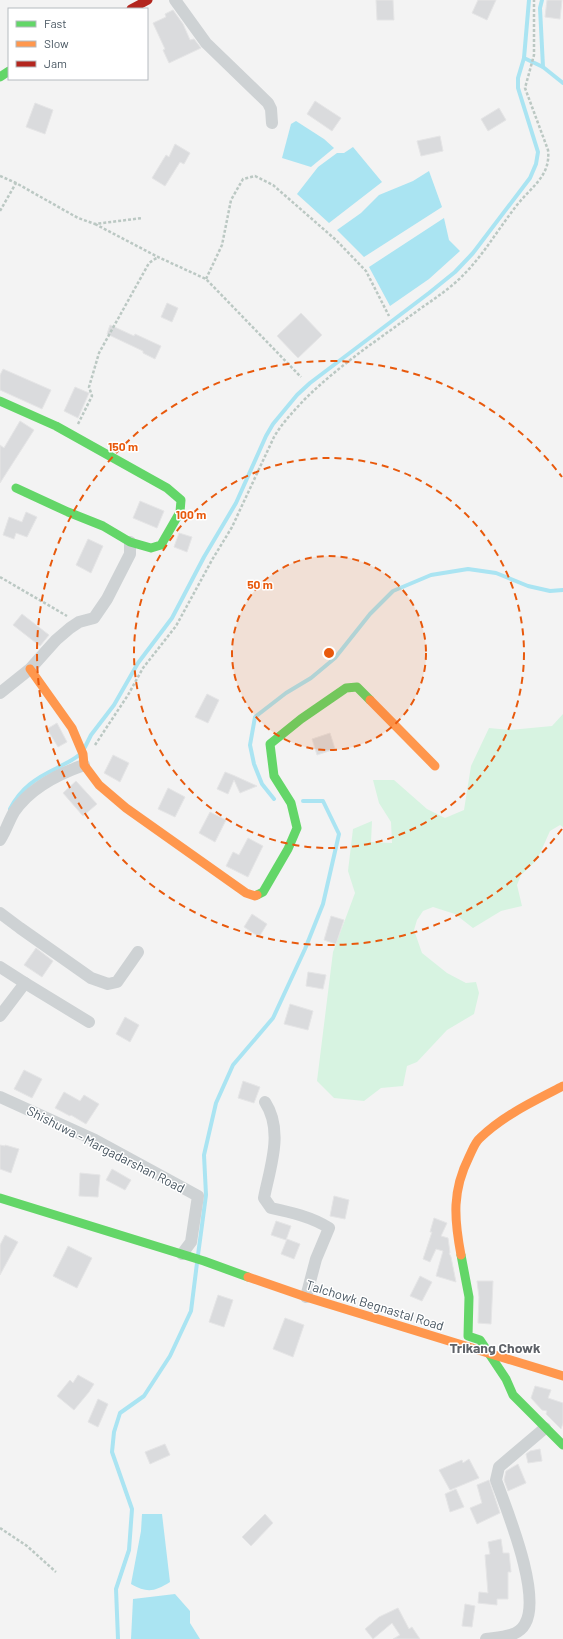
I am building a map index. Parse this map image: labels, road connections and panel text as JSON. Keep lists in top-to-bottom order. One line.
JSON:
{"streets":{"street":["Shishuwa - Margadarshan Road","Talchowk Begnastal Road"]},"crossings":[["Shishuwa - Margadarshan Road","Talchowk Begnastal Road"]],"districts":["Trikang Chowk"],"legend":["Fast","Slow","Jam"],"rings":["150 m","100 m","50 m"]}
